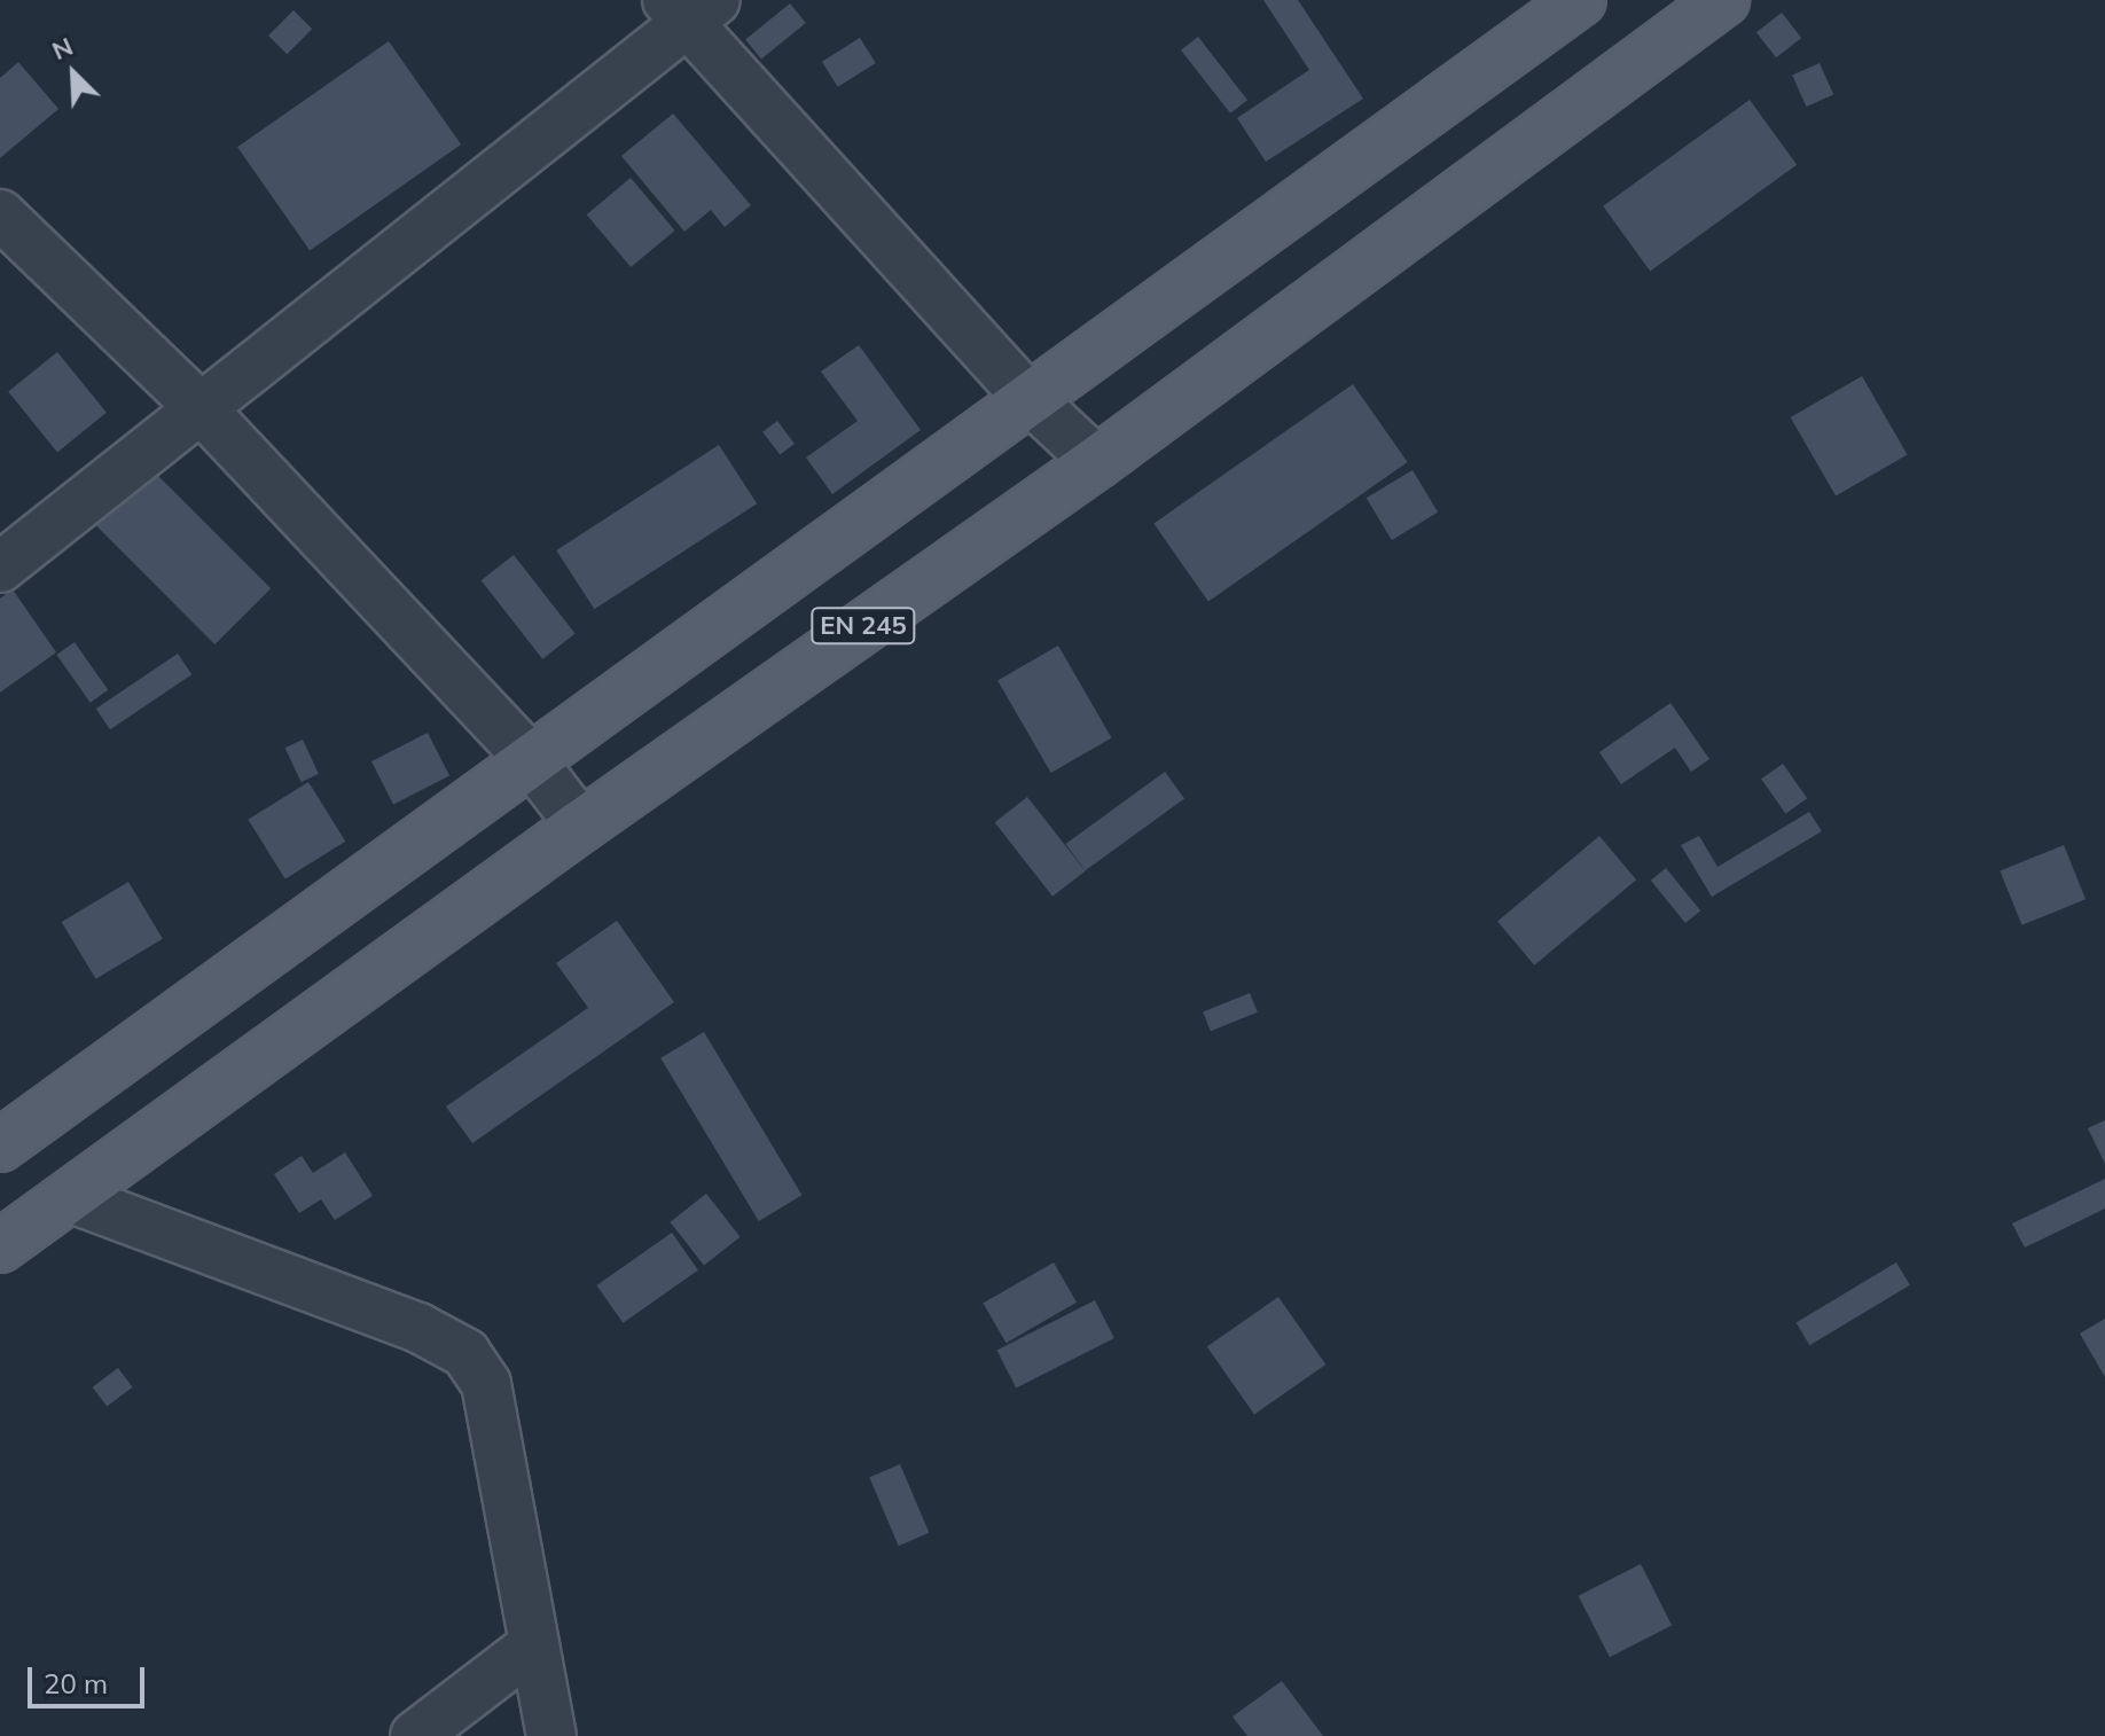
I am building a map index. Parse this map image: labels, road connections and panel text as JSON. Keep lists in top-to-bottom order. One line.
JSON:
{"streets":{"main road":["EN 245"]},"scale_bar":"20 m","north":"top left"}
